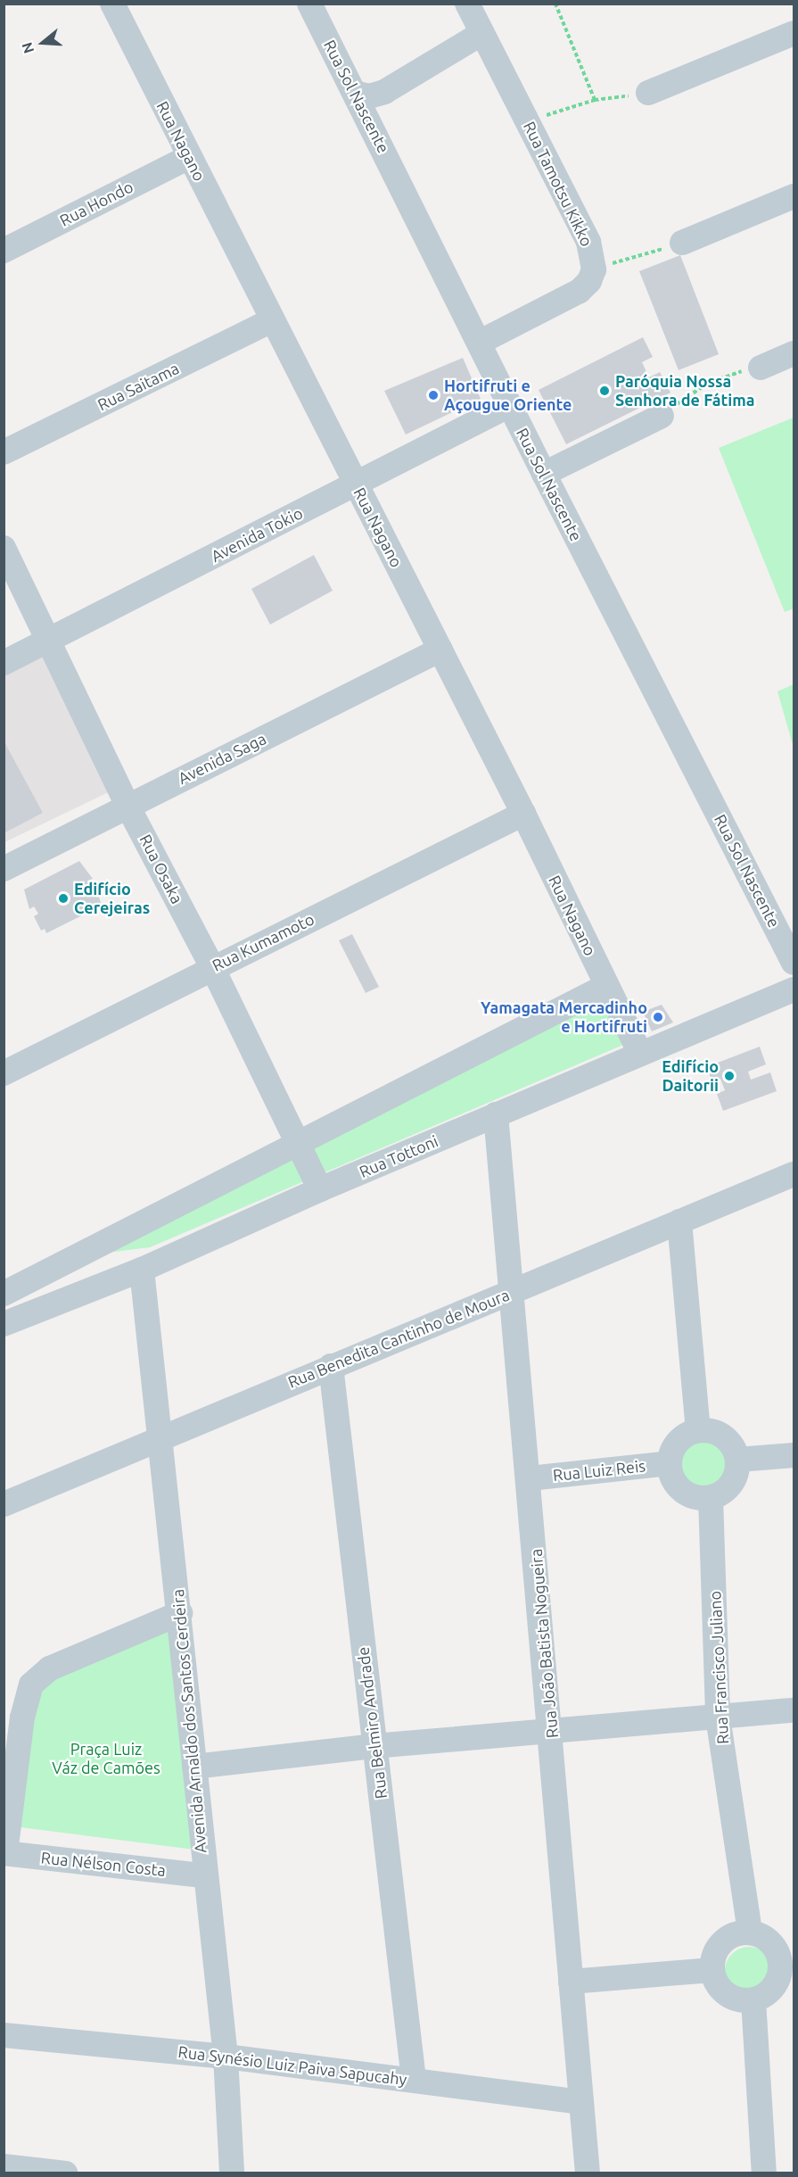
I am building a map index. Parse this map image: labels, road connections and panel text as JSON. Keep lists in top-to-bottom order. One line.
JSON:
{"streets":{"street":["Rua Sol Nascente","Rua Nagano","Rua Tamotsu Kikko","Rua Hondo","Rua Saitama","Avenida Tokio","Avenida Saga","Rua Osaka","Rua Kumamoto","Rua Tottoni","Rua Benedita Cantinho de Moura","Rua Luiz Reis","Rua João Batista Nogueira","Rua Francisco Juliano","Avenida Arnaldo dos Santos Cerdeira","Rua Belmiro Andrade","Rua Nélson Costa","Rua Synésio Luiz Paiva Sapucahy"]},"crossings":[["Rua Sol Nascente","Rua Tamotsu Kikko"],["Rua Sol Nascente","Avenida Tokio"],["Rua Nagano","Rua Hondo"],["Rua Nagano","Rua Saitama"],["Rua Nagano","Avenida Tokio"],["Rua Nagano","Avenida Saga"],["Rua Nagano","Rua Kumamoto"],["Rua Nagano","Rua Tottoni"],["Avenida Tokio","Rua Osaka"],["Avenida Saga","Rua Osaka"],["Rua Osaka","Rua Kumamoto"],["Rua Osaka","Rua Tottoni"],["Rua Tottoni","Rua João Batista Nogueira"],["Rua Tottoni","Avenida Arnaldo dos Santos Cerdeira"],["Rua Benedita Cantinho de Moura","Rua João Batista Nogueira"],["Rua Benedita Cantinho de Moura","Avenida Arnaldo dos Santos Cerdeira"],["Rua Benedita Cantinho de Moura","Rua Belmiro Andrade"],["Rua Luiz Reis","Rua João Batista Nogueira"],["Rua Luiz Reis","Rua Francisco Juliano"],["Rua João Batista Nogueira","Rua Synésio Luiz Paiva Sapucahy"],["Avenida Arnaldo dos Santos Cerdeira","Rua Nélson Costa"],["Avenida Arnaldo dos Santos Cerdeira","Rua Synésio Luiz Paiva Sapucahy"],["Rua Belmiro Andrade","Rua Synésio Luiz Paiva Sapucahy"]],"parks":["Praça Luiz Váz de Camões"],"places":["Paróquia Nossa Senhora de Fátima","Hortifruti e Açougue Oriente","Edifício Cerejeiras","Yamagata Mercadinho e Hortifruti","Edifício Daitorii"],"north":"left"}
